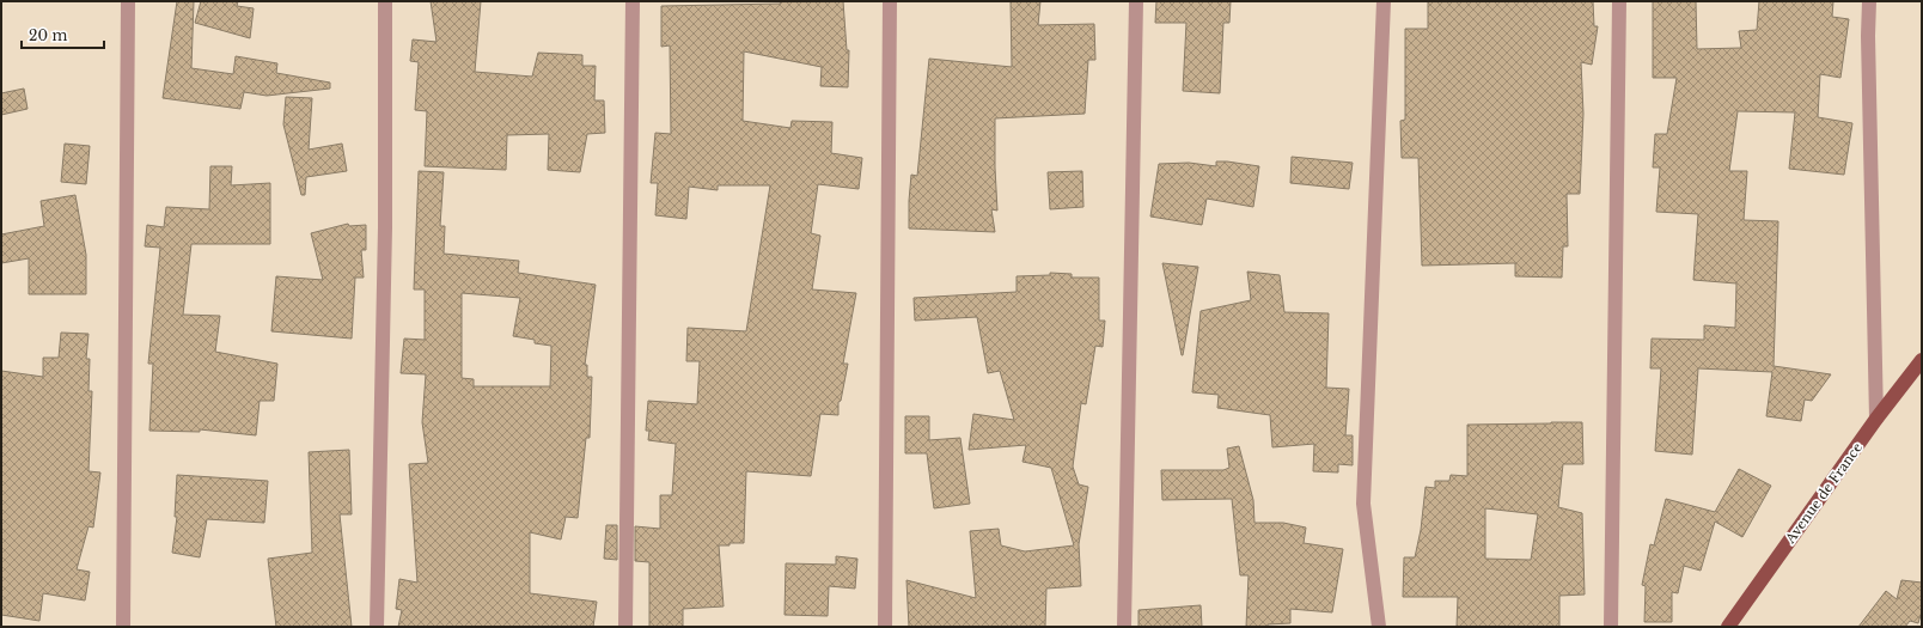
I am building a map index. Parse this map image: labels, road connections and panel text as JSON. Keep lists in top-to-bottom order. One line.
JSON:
{"streets":{"main road":["Avenue de France"]},"scale_bar":"20 m"}
